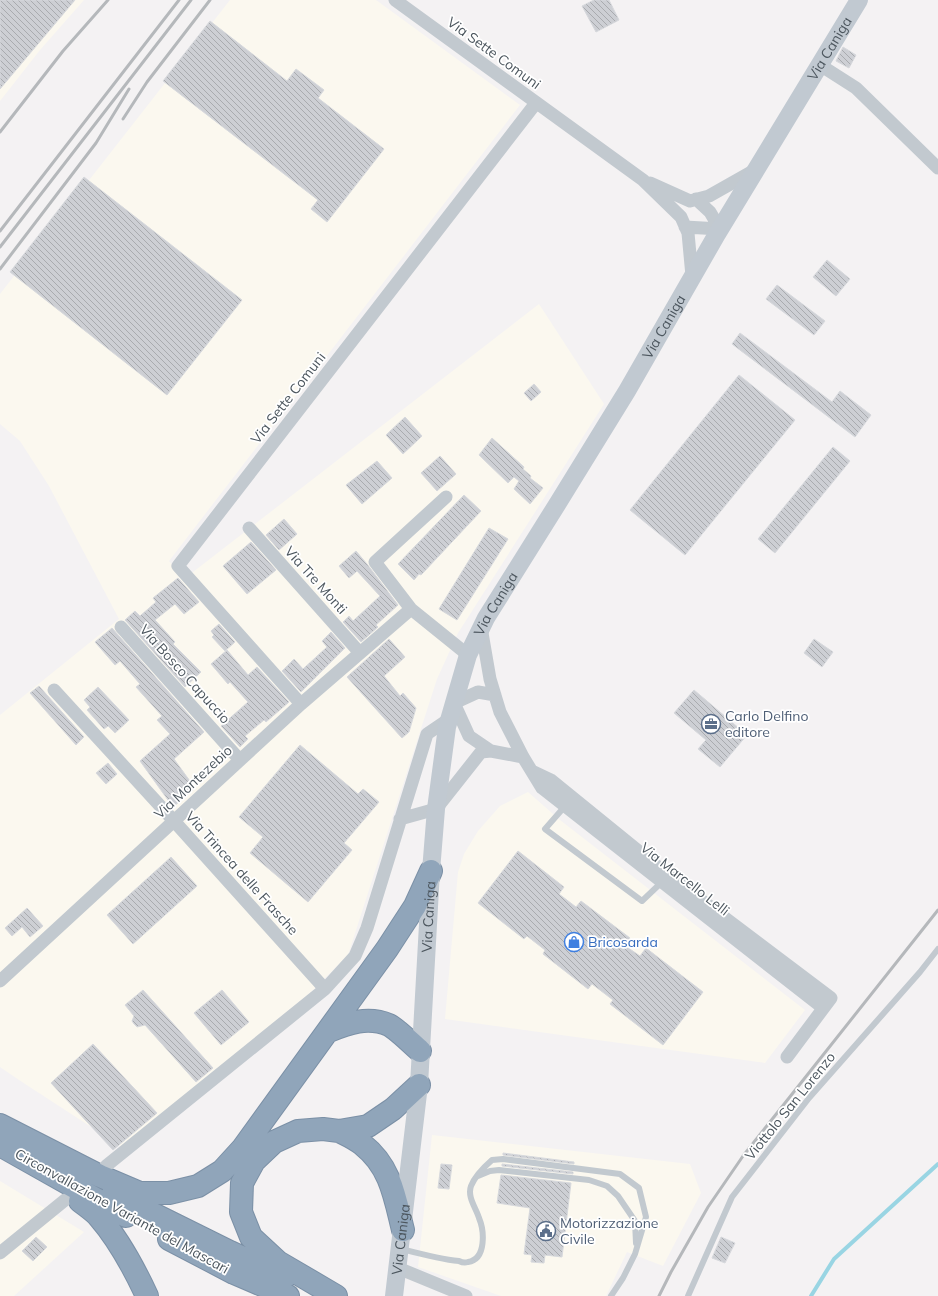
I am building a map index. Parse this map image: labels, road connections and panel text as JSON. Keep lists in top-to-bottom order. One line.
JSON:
{"streets":{"highway":["Circonvallazione Variante del Mascari"],"street":["Via Caniga","Via Sette Comuni","Via Tre Monti","Via Bosco Capuccio","Via Montezebio","Via Trincea delle Frasche","Via Marcello Lelli"],"lane":["Viottolo San Lorenzo"]},"crossings":[["Via Caniga","Via Sette Comuni"],["Via Caniga","Via Marcello Lelli"],["Via Sette Comuni","Via Montezebio"],["Via Tre Monti","Via Montezebio"],["Via Bosco Capuccio","Via Montezebio"],["Via Montezebio","Via Trincea delle Frasche"]],"places":{"office":["Carlo Delfino editore"],"shop":["Bricosarda"],"public building":["Motorizzazione Civile"]}}
